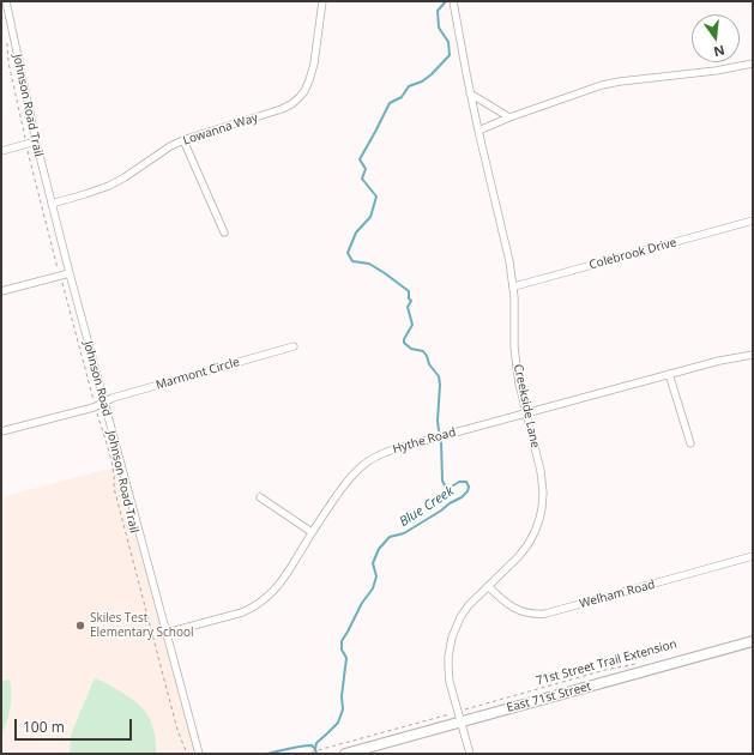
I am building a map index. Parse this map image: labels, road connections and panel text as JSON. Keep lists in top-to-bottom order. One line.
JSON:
{"streets":{"main road":["East 71st Street"],"street":["Lowanna Way","Colebrook Drive","Marmont Circle","Johnson Road","Creekside Lane","Hythe Road","Welham Road"],"path":["Johnson Road Trail","71st Street Trail Extension"]},"crossings":[["Lowanna Way","Johnson Road"],["Colebrook Drive","Creekside Lane"],["Marmont Circle","Johnson Road"],["Johnson Road","Hythe Road"],["Creekside Lane","Hythe Road"],["Creekside Lane","Welham Road"],["Creekside Lane","East 71st Street"]],"water":["Blue Creek"],"places":["Skiles Test Elementary School"],"scale_bar":"100 m","north":"bottom"}
